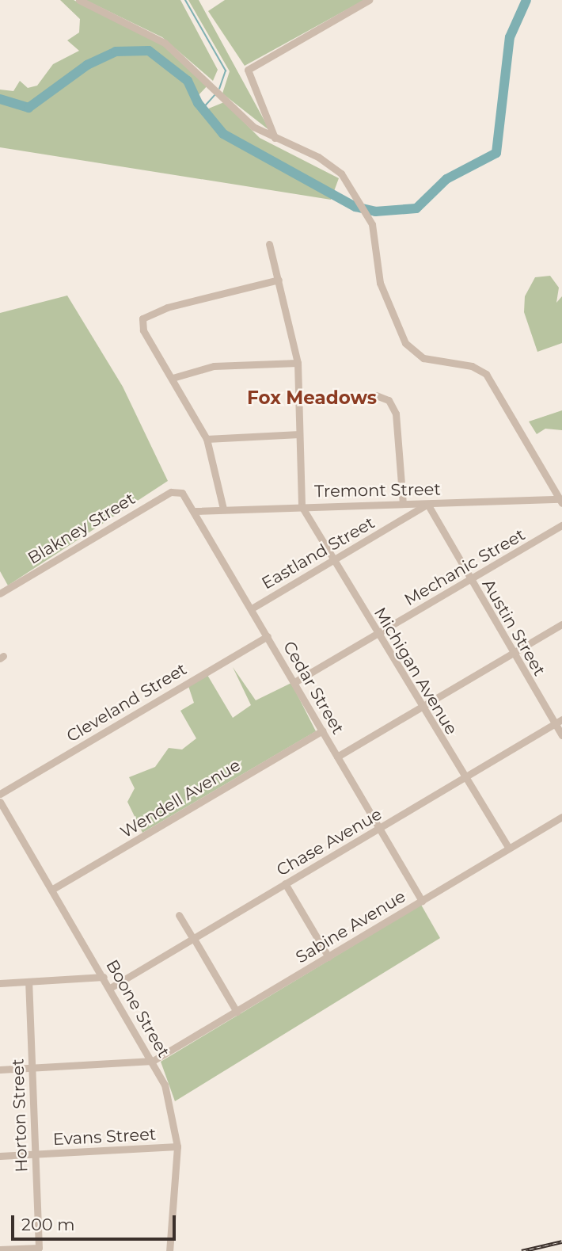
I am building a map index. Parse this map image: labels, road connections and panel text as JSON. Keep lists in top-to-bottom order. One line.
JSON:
{"streets":{"street":["Tremont Street","Blakney Street","Eastland Street","Mechanic Street","Austin Street","Michigan Avenue","Cedar Street","Cleveland Street","Wendell Avenue","Chase Avenue","Sabine Avenue","Boone Street","Horton Street","Evans Street"]},"crossings":[["Tremont Street","Eastland Street"],["Tremont Street","Austin Street"],["Tremont Street","Michigan Avenue"],["Tremont Street","Cedar Street"],["Blakney Street","Cedar Street"],["Eastland Street","Austin Street"],["Eastland Street","Michigan Avenue"],["Eastland Street","Cedar Street"],["Mechanic Street","Austin Street"],["Mechanic Street","Michigan Avenue"],["Mechanic Street","Cedar Street"],["Austin Street","Chase Avenue"],["Michigan Avenue","Chase Avenue"],["Michigan Avenue","Sabine Avenue"],["Cedar Street","Cleveland Street"],["Cedar Street","Wendell Avenue"],["Cedar Street","Chase Avenue"],["Cedar Street","Sabine Avenue"],["Wendell Avenue","Boone Street"],["Chase Avenue","Boone Street"],["Sabine Avenue","Boone Street"],["Boone Street","Evans Street"],["Horton Street","Evans Street"]],"districts":["Fox Meadows"],"scale_bar":"200 m"}
